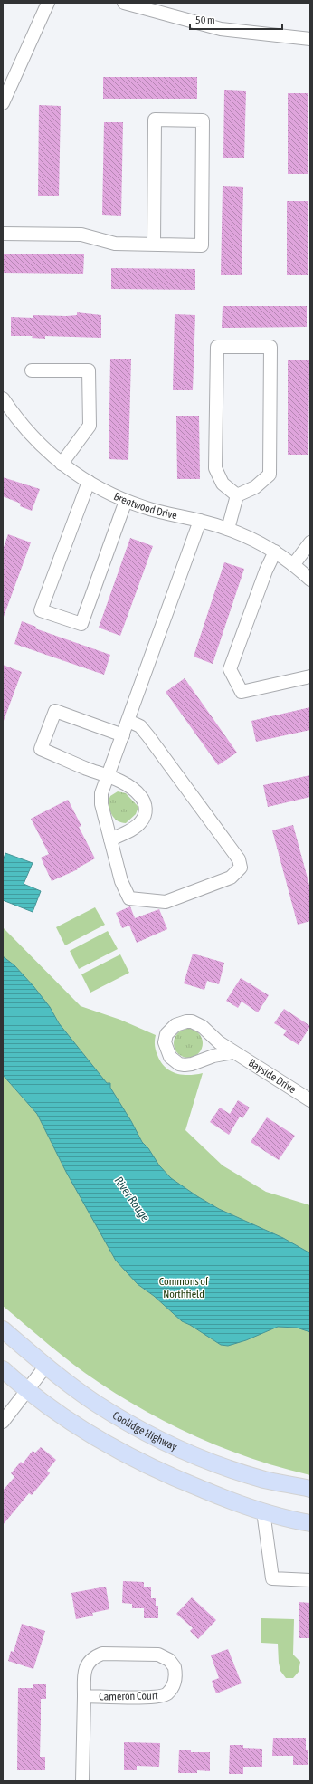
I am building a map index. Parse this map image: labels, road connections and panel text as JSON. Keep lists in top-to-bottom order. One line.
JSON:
{"streets":{"main road":["Coolidge Highway"],"street":["Brentwood Drive","Bayside Drive","Cameron Court"]},"water":["River Rouge"],"parks":["Commons of Northfield"],"scale_bar":"50 m"}
